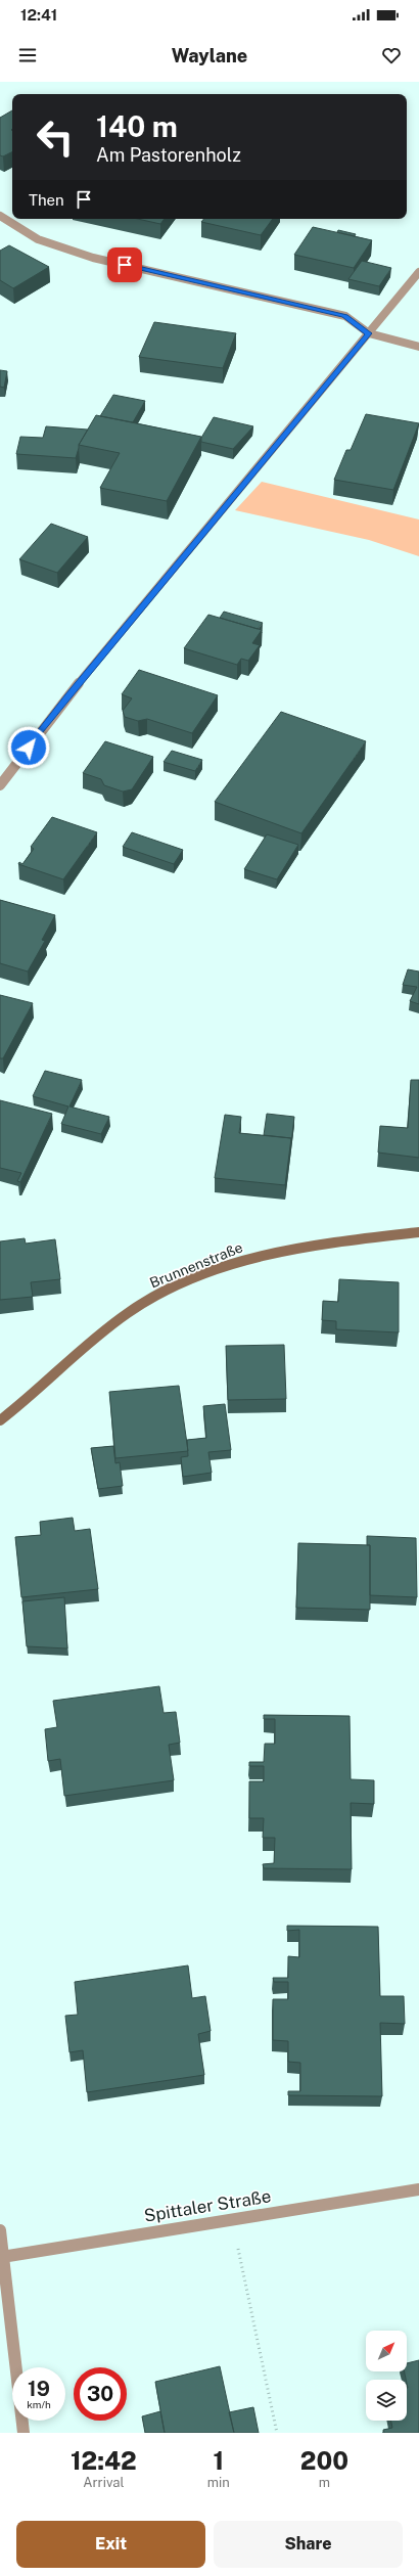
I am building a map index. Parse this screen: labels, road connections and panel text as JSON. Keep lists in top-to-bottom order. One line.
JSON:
{"streets":{"street":["Brunnenstraße","Spittaler Straße"]},"north":"top right","page":{"status":"12:41","header":"Waylane","turn":["140 m","Am Pastorenholz"],"then":"Then","speed":"19 km/h","limit":"30","eta":["12:42","Arrival","1","min","200","m"],"buttons":["Exit","Share"]}}
